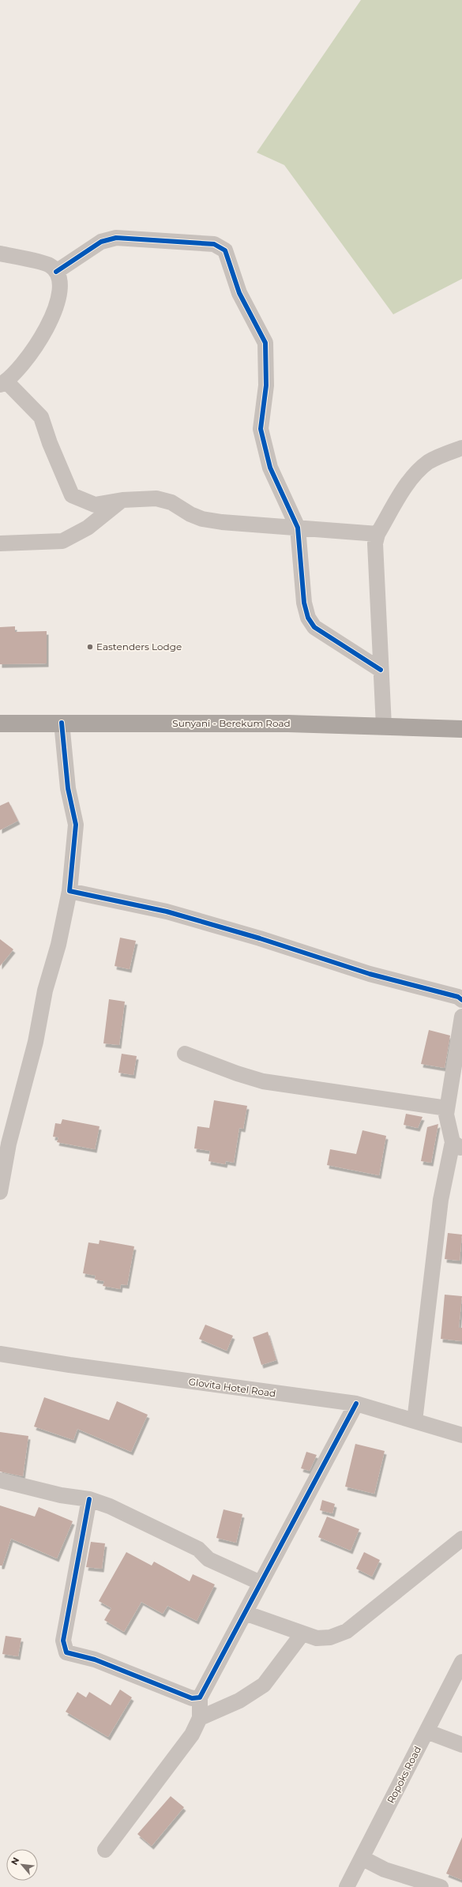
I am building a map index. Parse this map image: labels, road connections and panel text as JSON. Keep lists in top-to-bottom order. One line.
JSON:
{"streets":{"main road":["Sunyani - Berekum Road"],"street":["Glovita Hotel Road","Ropoks Road"]},"places":["Eastenders Lodge"],"north":"top left"}
